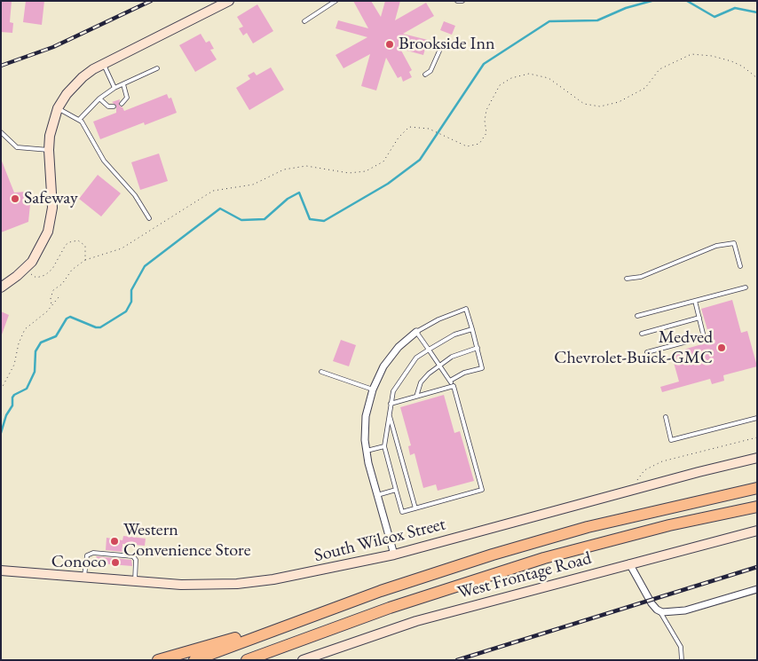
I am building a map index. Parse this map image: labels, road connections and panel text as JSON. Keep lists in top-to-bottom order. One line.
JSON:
{"streets":{"main road":["South Wilcox Street","West Frontage Road"]},"places":["Brookside Inn","Safeway","Medved Chevrolet-Buick-GMC","Western Convenience Store","Conoco"]}
